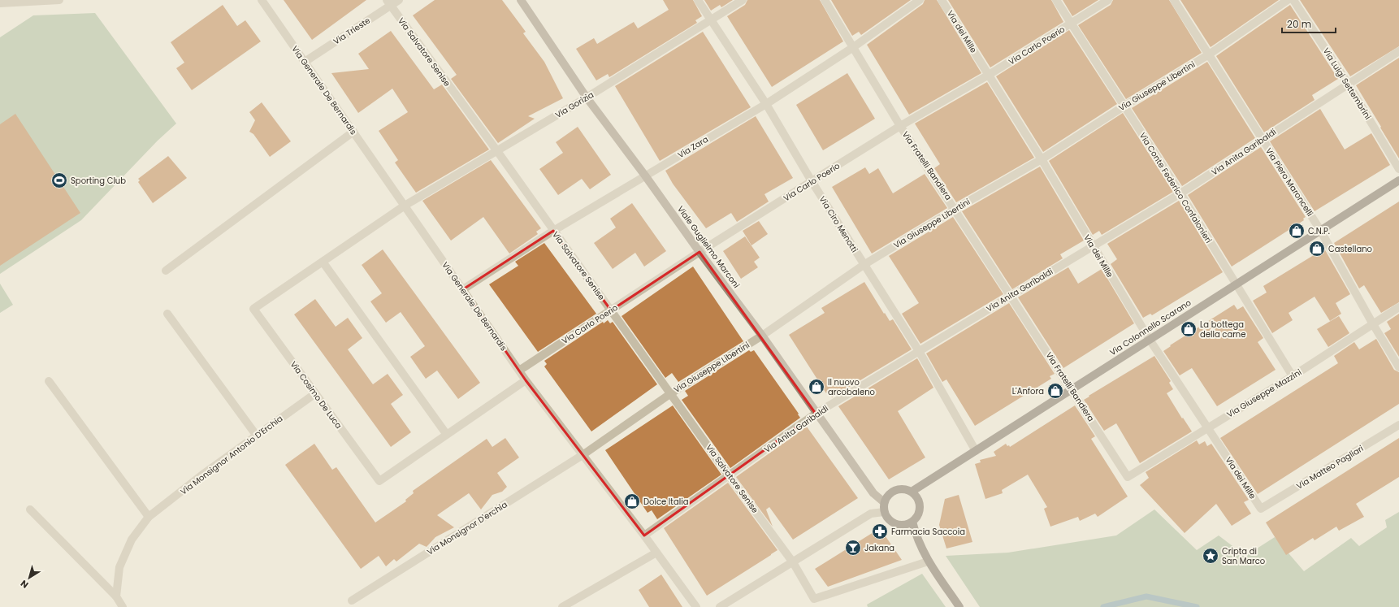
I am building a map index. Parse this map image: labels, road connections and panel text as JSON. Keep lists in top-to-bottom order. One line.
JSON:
{"streets":{"main road":["Via Colonnello Scarano"],"street":["Via Trieste","Via dei Mille","Via Carlo Poerio","Via Salvatore Senise","Via Luigi Settembrini","Via Giuseppe Libertini","Via Generale De Bernardis","Via Gorizia","Via Zara","Via Anita Garibaldi","Via Fratelli Bandiera","Via Piero Maroncelli","Via Conte Federico Confalonieri","Via Ciro Menotti","Viale Guglielmo Marconi","Via Giuseppe Mazzini","Via Cosimo De Luca","Via Monsignor Antonio D'Erchia","Via Matteo Pagliari","Via Monsignor D'erchia"]},"crossings":[["Via Trieste","Via Salvatore Senise"],["Via Trieste","Via Generale De Bernardis"],["Via dei Mille","Via Carlo Poerio"],["Via dei Mille","Via Giuseppe Libertini"],["Via dei Mille","Via Anita Garibaldi"],["Via dei Mille","Via Colonnello Scarano"],["Via dei Mille","Via Giuseppe Mazzini"],["Via dei Mille","Via Matteo Pagliari"],["Via Carlo Poerio","Via Salvatore Senise"],["Via Carlo Poerio","Via Generale De Bernardis"],["Via Carlo Poerio","Via Fratelli Bandiera"],["Via Carlo Poerio","Via Conte Federico Confalonieri"],["Via Carlo Poerio","Via Ciro Menotti"],["Via Carlo Poerio","Viale Guglielmo Marconi"],["Via Salvatore Senise","Via Giuseppe Libertini"],["Via Salvatore Senise","Via Gorizia"],["Via Salvatore Senise","Via Zara"],["Via Salvatore Senise","Via Anita Garibaldi"],["Via Luigi Settembrini","Via Anita Garibaldi"],["Via Giuseppe Libertini","Via Generale De Bernardis"],["Via Giuseppe Libertini","Via Fratelli Bandiera"],["Via Giuseppe Libertini","Via Piero Maroncelli"],["Via Giuseppe Libertini","Via Conte Federico Confalonieri"],["Via Giuseppe Libertini","Via Ciro Menotti"],["Via Giuseppe Libertini","Viale Guglielmo Marconi"],["Via Giuseppe Libertini","Via Monsignor D'erchia"],["Via Generale De Bernardis","Via Gorizia"],["Via Generale De Bernardis","Via Zara"],["Via Generale De Bernardis","Via Anita Garibaldi"],["Via Generale De Bernardis","Via Cosimo De Luca"],["Via Generale De Bernardis","Via Monsignor D'erchia"],["Via Gorizia","Via Ciro Menotti"],["Via Gorizia","Viale Guglielmo Marconi"],["Via Gorizia","Via Cosimo De Luca"],["Via Zara","Via Fratelli Bandiera"],["Via Zara","Via Ciro Menotti"],["Via Zara","Viale Guglielmo Marconi"],["Via Anita Garibaldi","Via Fratelli Bandiera"],["Via Anita Garibaldi","Via Piero Maroncelli"],["Via Anita Garibaldi","Via Conte Federico Confalonieri"],["Via Anita Garibaldi","Via Ciro Menotti"],["Via Anita Garibaldi","Viale Guglielmo Marconi"],["Via Fratelli Bandiera","Via Colonnello Scarano"],["Via Fratelli Bandiera","Via Giuseppe Mazzini"],["Via Piero Maroncelli","Via Colonnello Scarano"],["Via Piero Maroncelli","Via Giuseppe Mazzini"],["Via Conte Federico Confalonieri","Via Colonnello Scarano"],["Via Conte Federico Confalonieri","Via Giuseppe Mazzini"],["Via Ciro Menotti","Via Colonnello Scarano"],["Viale Guglielmo Marconi","Via Colonnello Scarano"],["Via Cosimo De Luca","Via Monsignor Antonio D'Erchia"]],"places":{"sports":["Sporting Club"],"shop":["C.N.P.","Castellano","La bottega della carne","Il nuovo arcobaleno","L'Anfora","Dolce Italia"],"pharmacy":["Farmacia Saccoia"],"bar":["Jakana"],"place":["Cripta di San Marco"]},"scale_bar":"20 m","north":"bottom left"}
